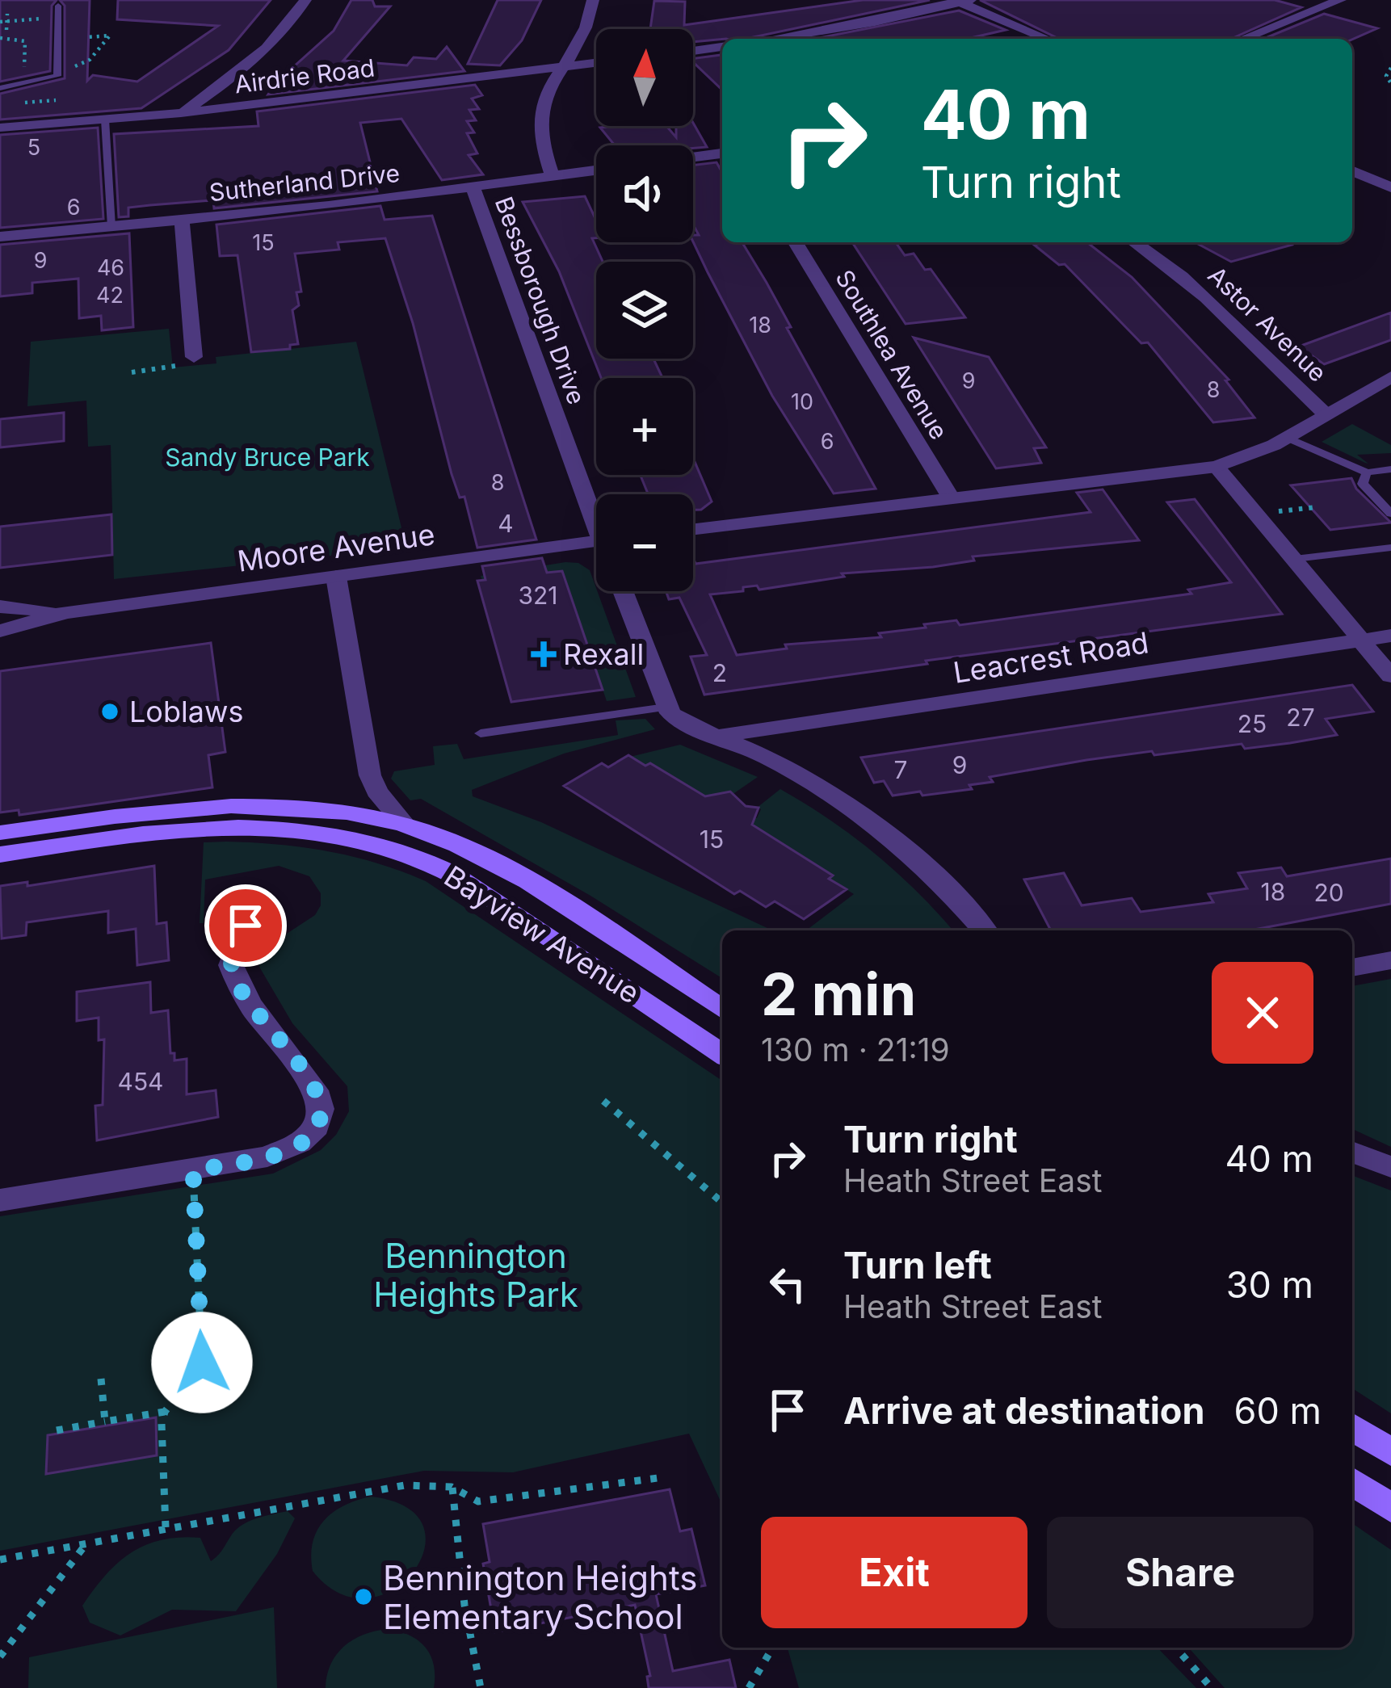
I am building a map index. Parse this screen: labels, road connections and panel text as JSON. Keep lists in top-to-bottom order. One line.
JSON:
{"streets":{"main road":["Bayview Avenue"],"street":["Airdrie Road","Sutherland Drive","Bessborough Drive","Astor Avenue","Southlea Avenue","Moore Avenue","Leacrest Road"]},"crossings":[["Airdrie Road","Bessborough Drive"],["Sutherland Drive","Bessborough Drive"]],"parks":["Sandy Bruce Park","Bennington Heights Park"],"places":{"health":["Rexall"],"other":["Loblaws","Bennington Heights Elementary School"]},"house_numbers":["5","6","15","9","46","42","18","9","8","10","6","8","4","321","2","27","25","9","7","15","18","20","454"],"north":"top","page":{"map_buttons":["+","−"],"turn":["40 m","Turn right"],"heading":["2 min","130 m · 21:19"],"list":[{"name":"Turn right","note":"Heath Street East","value":"40 m"},{"name":"Turn left","note":"Heath Street East","value":"30 m"},{"name":"Arrive at destination","value":"60 m"}],"buttons":["Exit","Share"]}}
